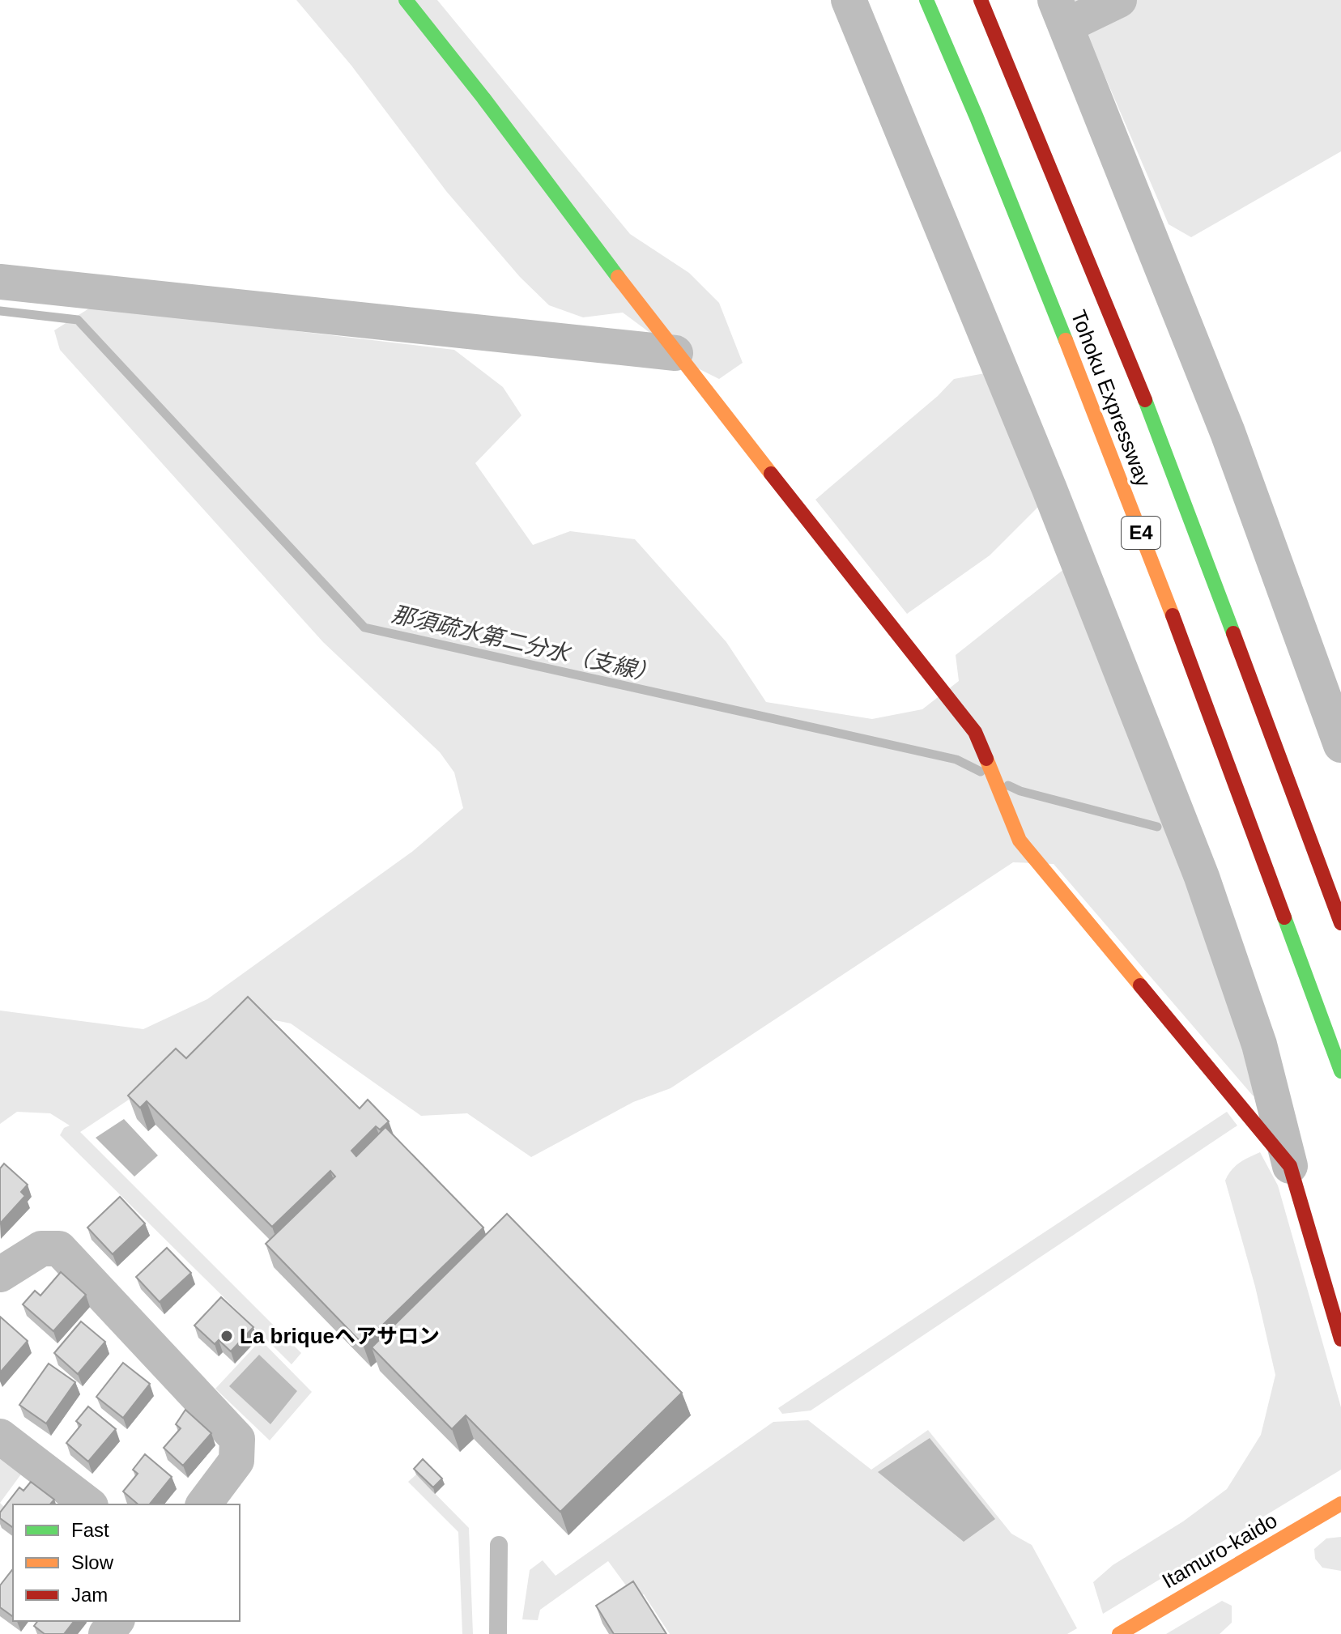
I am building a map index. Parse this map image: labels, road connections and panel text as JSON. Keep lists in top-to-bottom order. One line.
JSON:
{"streets":{"main road":["Tohoku Expressway","E4","Itamuro-kaido"]},"water":["那須疏水第二分水（支線）"],"places":["La briqueヘアサロン"],"legend":["Fast","Slow","Jam"]}
